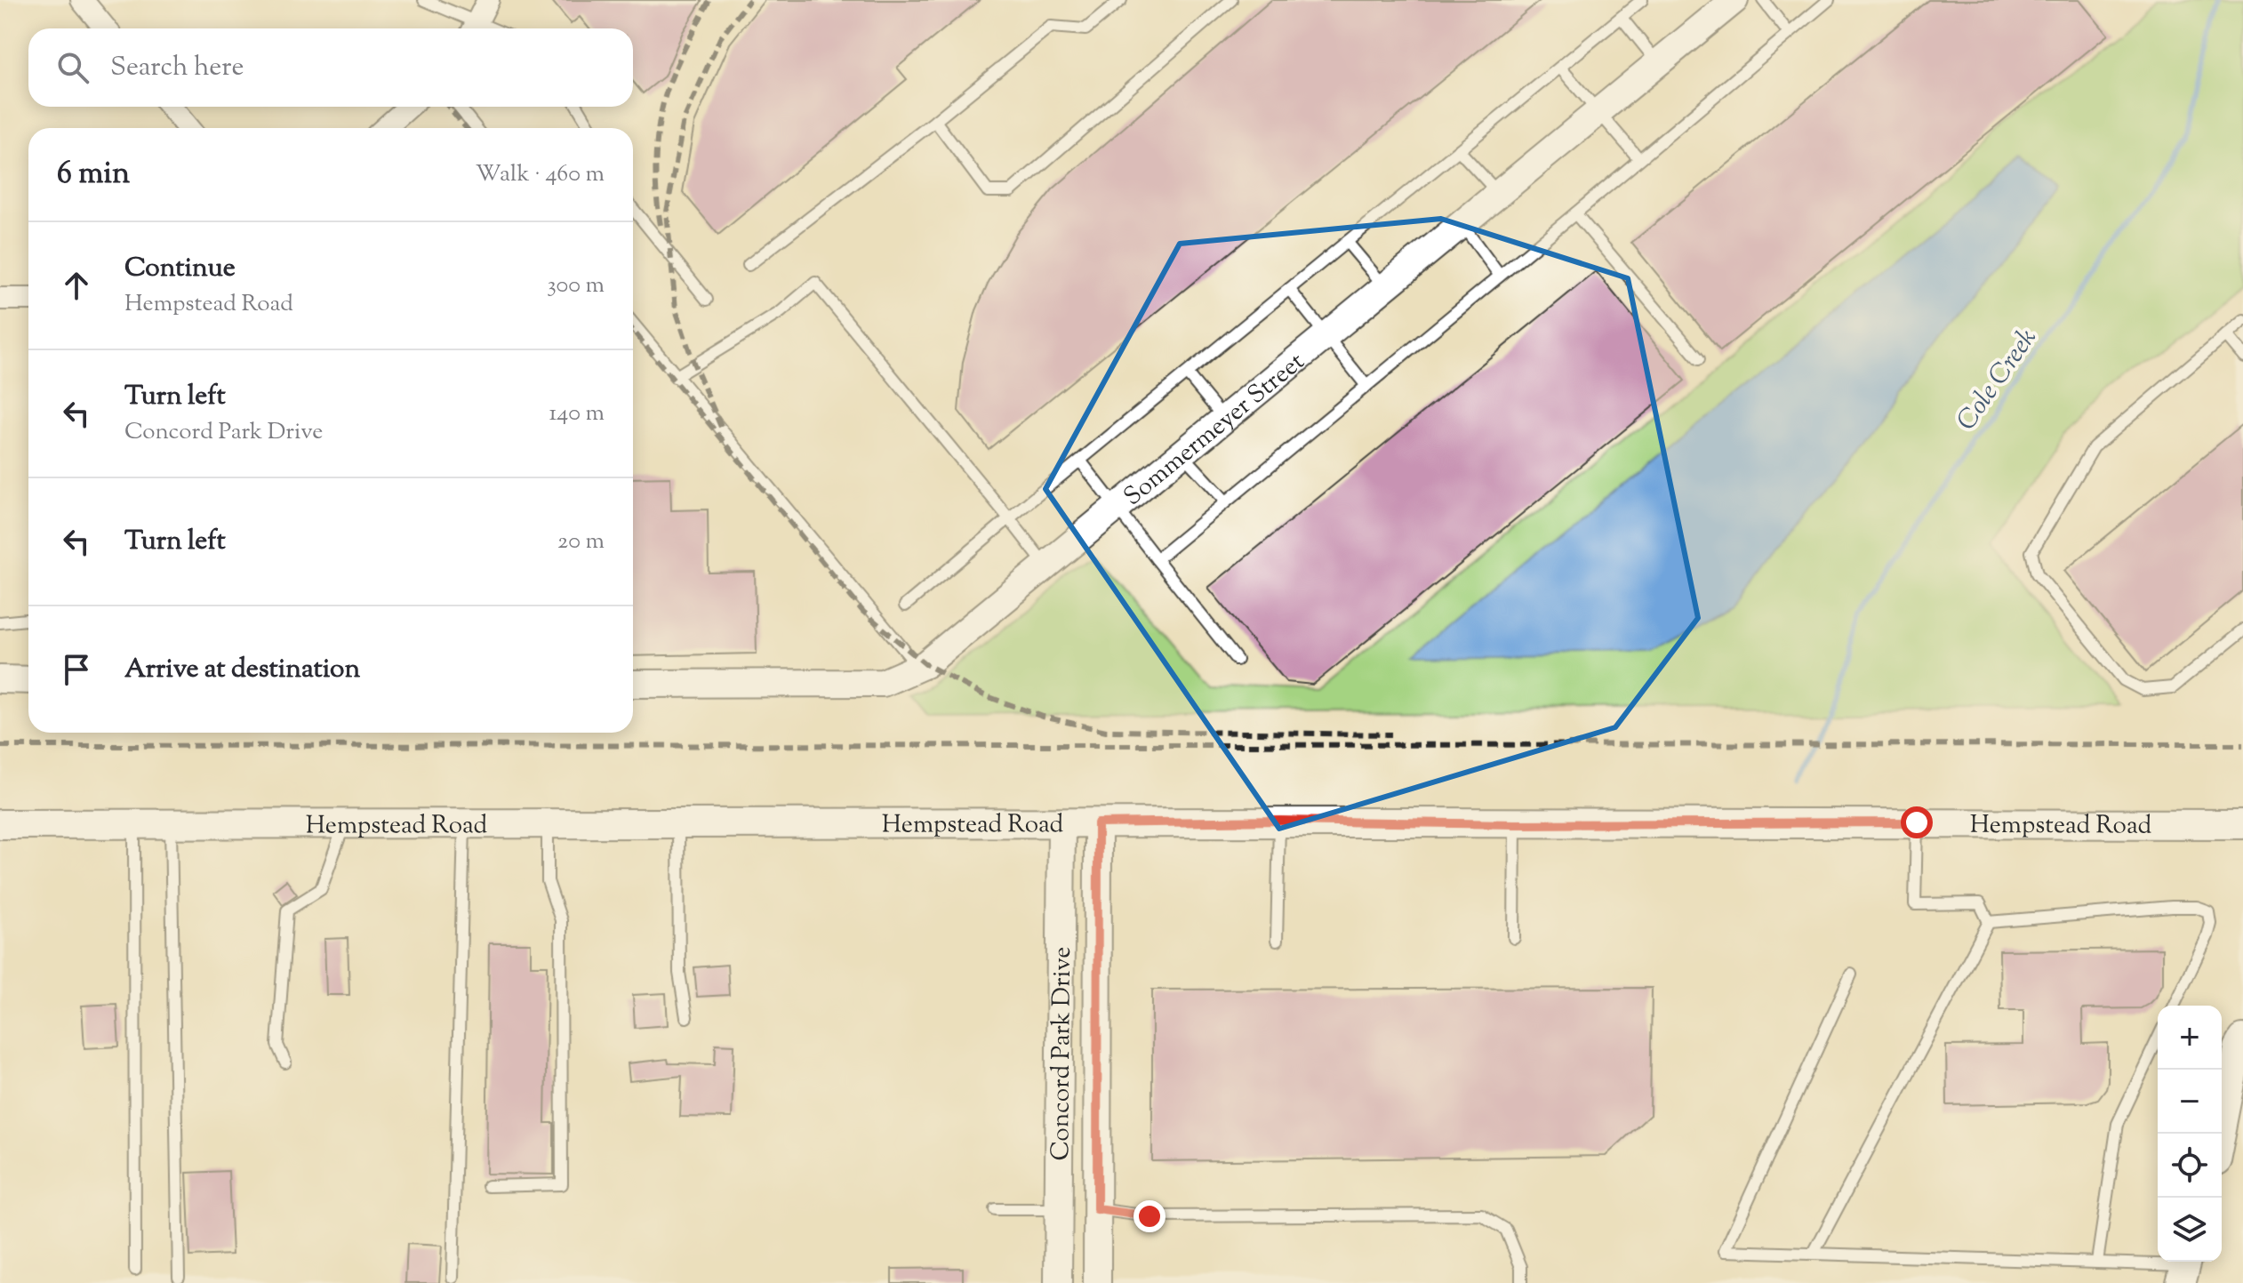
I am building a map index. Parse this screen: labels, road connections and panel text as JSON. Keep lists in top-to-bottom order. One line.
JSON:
{"streets":{"main road":["Hempstead Road"],"street":["Sommermeyer Street","Concord Park Drive"]},"crossings":[["Hempstead Road","Concord Park Drive"]],"water":["Cole Creek"],"page":{"search":"Search here","heading":["6 min","Walk · 460 m"],"list":[["Continue","Hempstead Road","300 m"],["Turn left","Concord Park Drive","140 m"],["Turn left","20 m"],"Arrive at destination"],"map_buttons":["+","−"]}}
